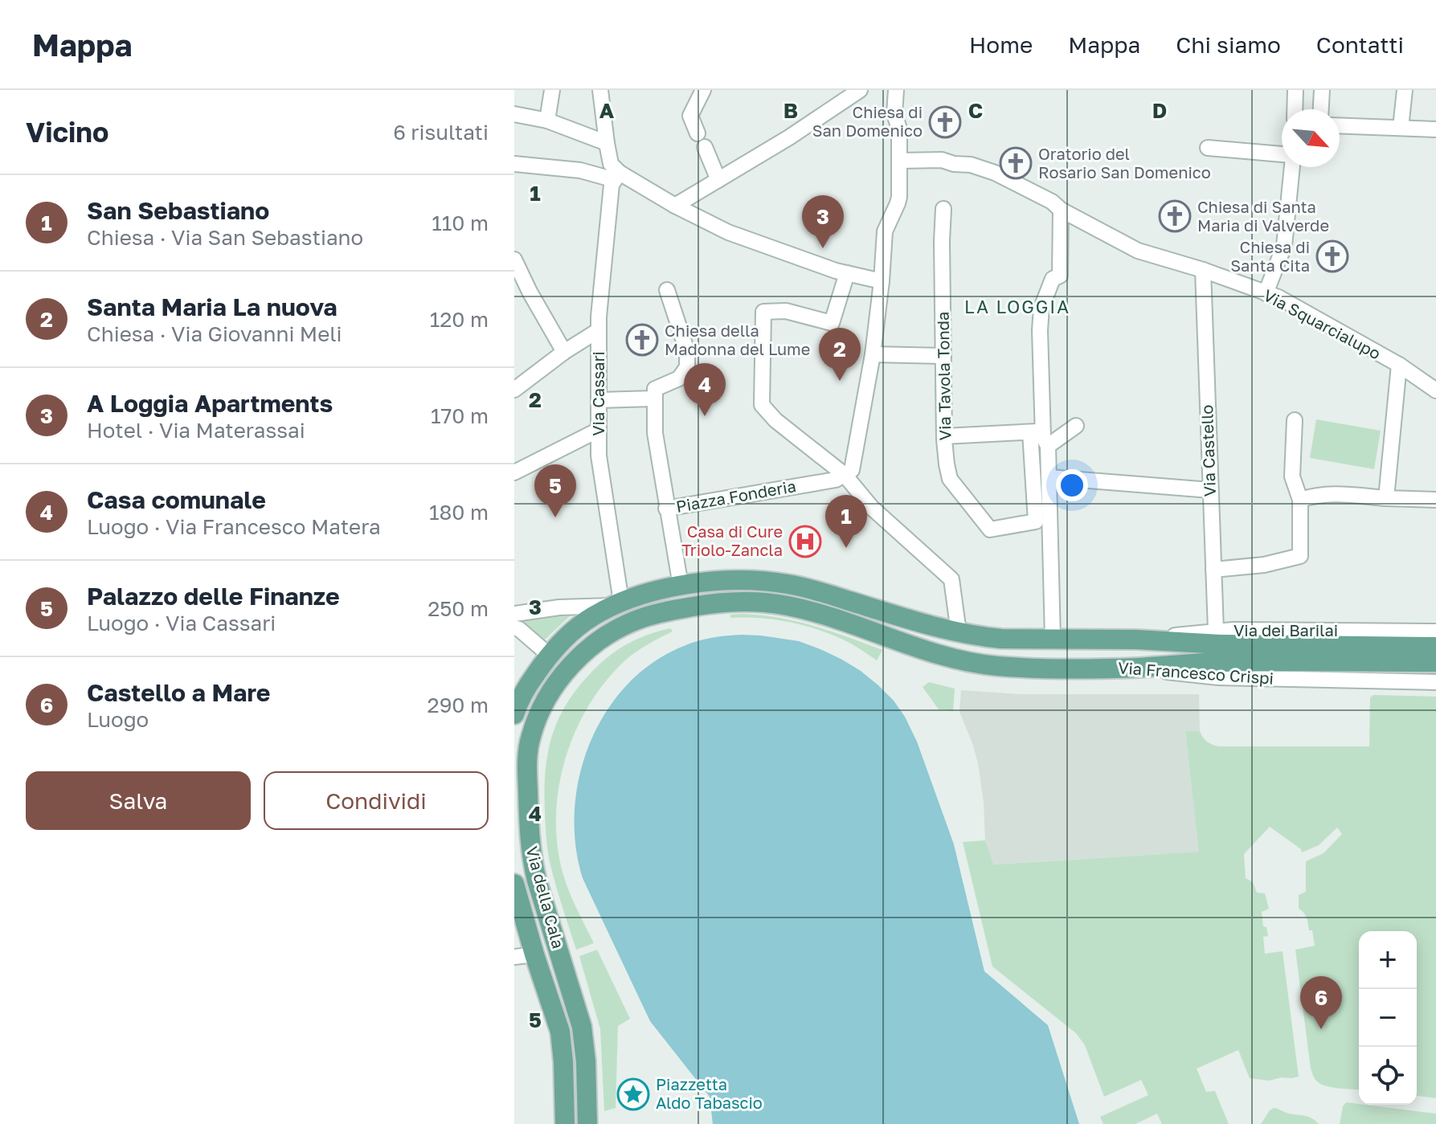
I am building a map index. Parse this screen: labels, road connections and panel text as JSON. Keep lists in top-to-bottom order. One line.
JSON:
{"streets":{"main road":["Via Francesco Crispi","Via della Cala"],"street":["Via Squarcialupo","Via Tavola Tonda","Via Cassari","Via Castello","Piazza Fonderia","Via dei Barilai"]},"crossings":[["Via Squarcialupo","Via Castello"],["Via Castello","Via dei Barilai"],["Via dei Barilai","Via Francesco Crispi"],["Via Francesco Crispi","Via della Cala"]],"districts":["LA LOGGIA"],"places":{"church":["Chiesa di San Domenico","Oratorio del Rosario San Domenico","Chiesa di Santa Maria di Valverde","Chiesa di Santa Cita","Chiesa della Madonna del Lume"],"hospital":["Casa di Cure Triolo-Zancla"],"place":["Piazzetta Aldo Tabascio"]},"north":"bottom right","page":{"header":"Mappa","nav":["Home","Mappa","Chi siamo","Contatti"],"heading":["Vicino","6 risultati"],"list":[{"mark":"1","name":"San Sebastiano","note":"Chiesa · Via San Sebastiano","value":"110 m"},{"mark":"2","name":"Santa Maria La nuova","note":"Chiesa · Via Giovanni Meli","value":"120 m"},{"mark":"3","name":"A Loggia Apartments","note":"Hotel · Via Materassai","value":"170 m"},{"mark":"4","name":"Casa comunale","note":"Luogo · Via Francesco Matera","value":"180 m"},{"mark":"5","name":"Palazzo delle Finanze","note":"Luogo · Via Cassari","value":"250 m"},{"mark":"6","name":"Castello a Mare","note":"Luogo","value":"290 m"}],"pins":["3","2","4","5","1","6"],"buttons":["Salva","Condividi"],"map_buttons":["+","−"]},"grid":{"columns":["A","B","C","D"],"rows":["1","2","3","4","5"]}}
